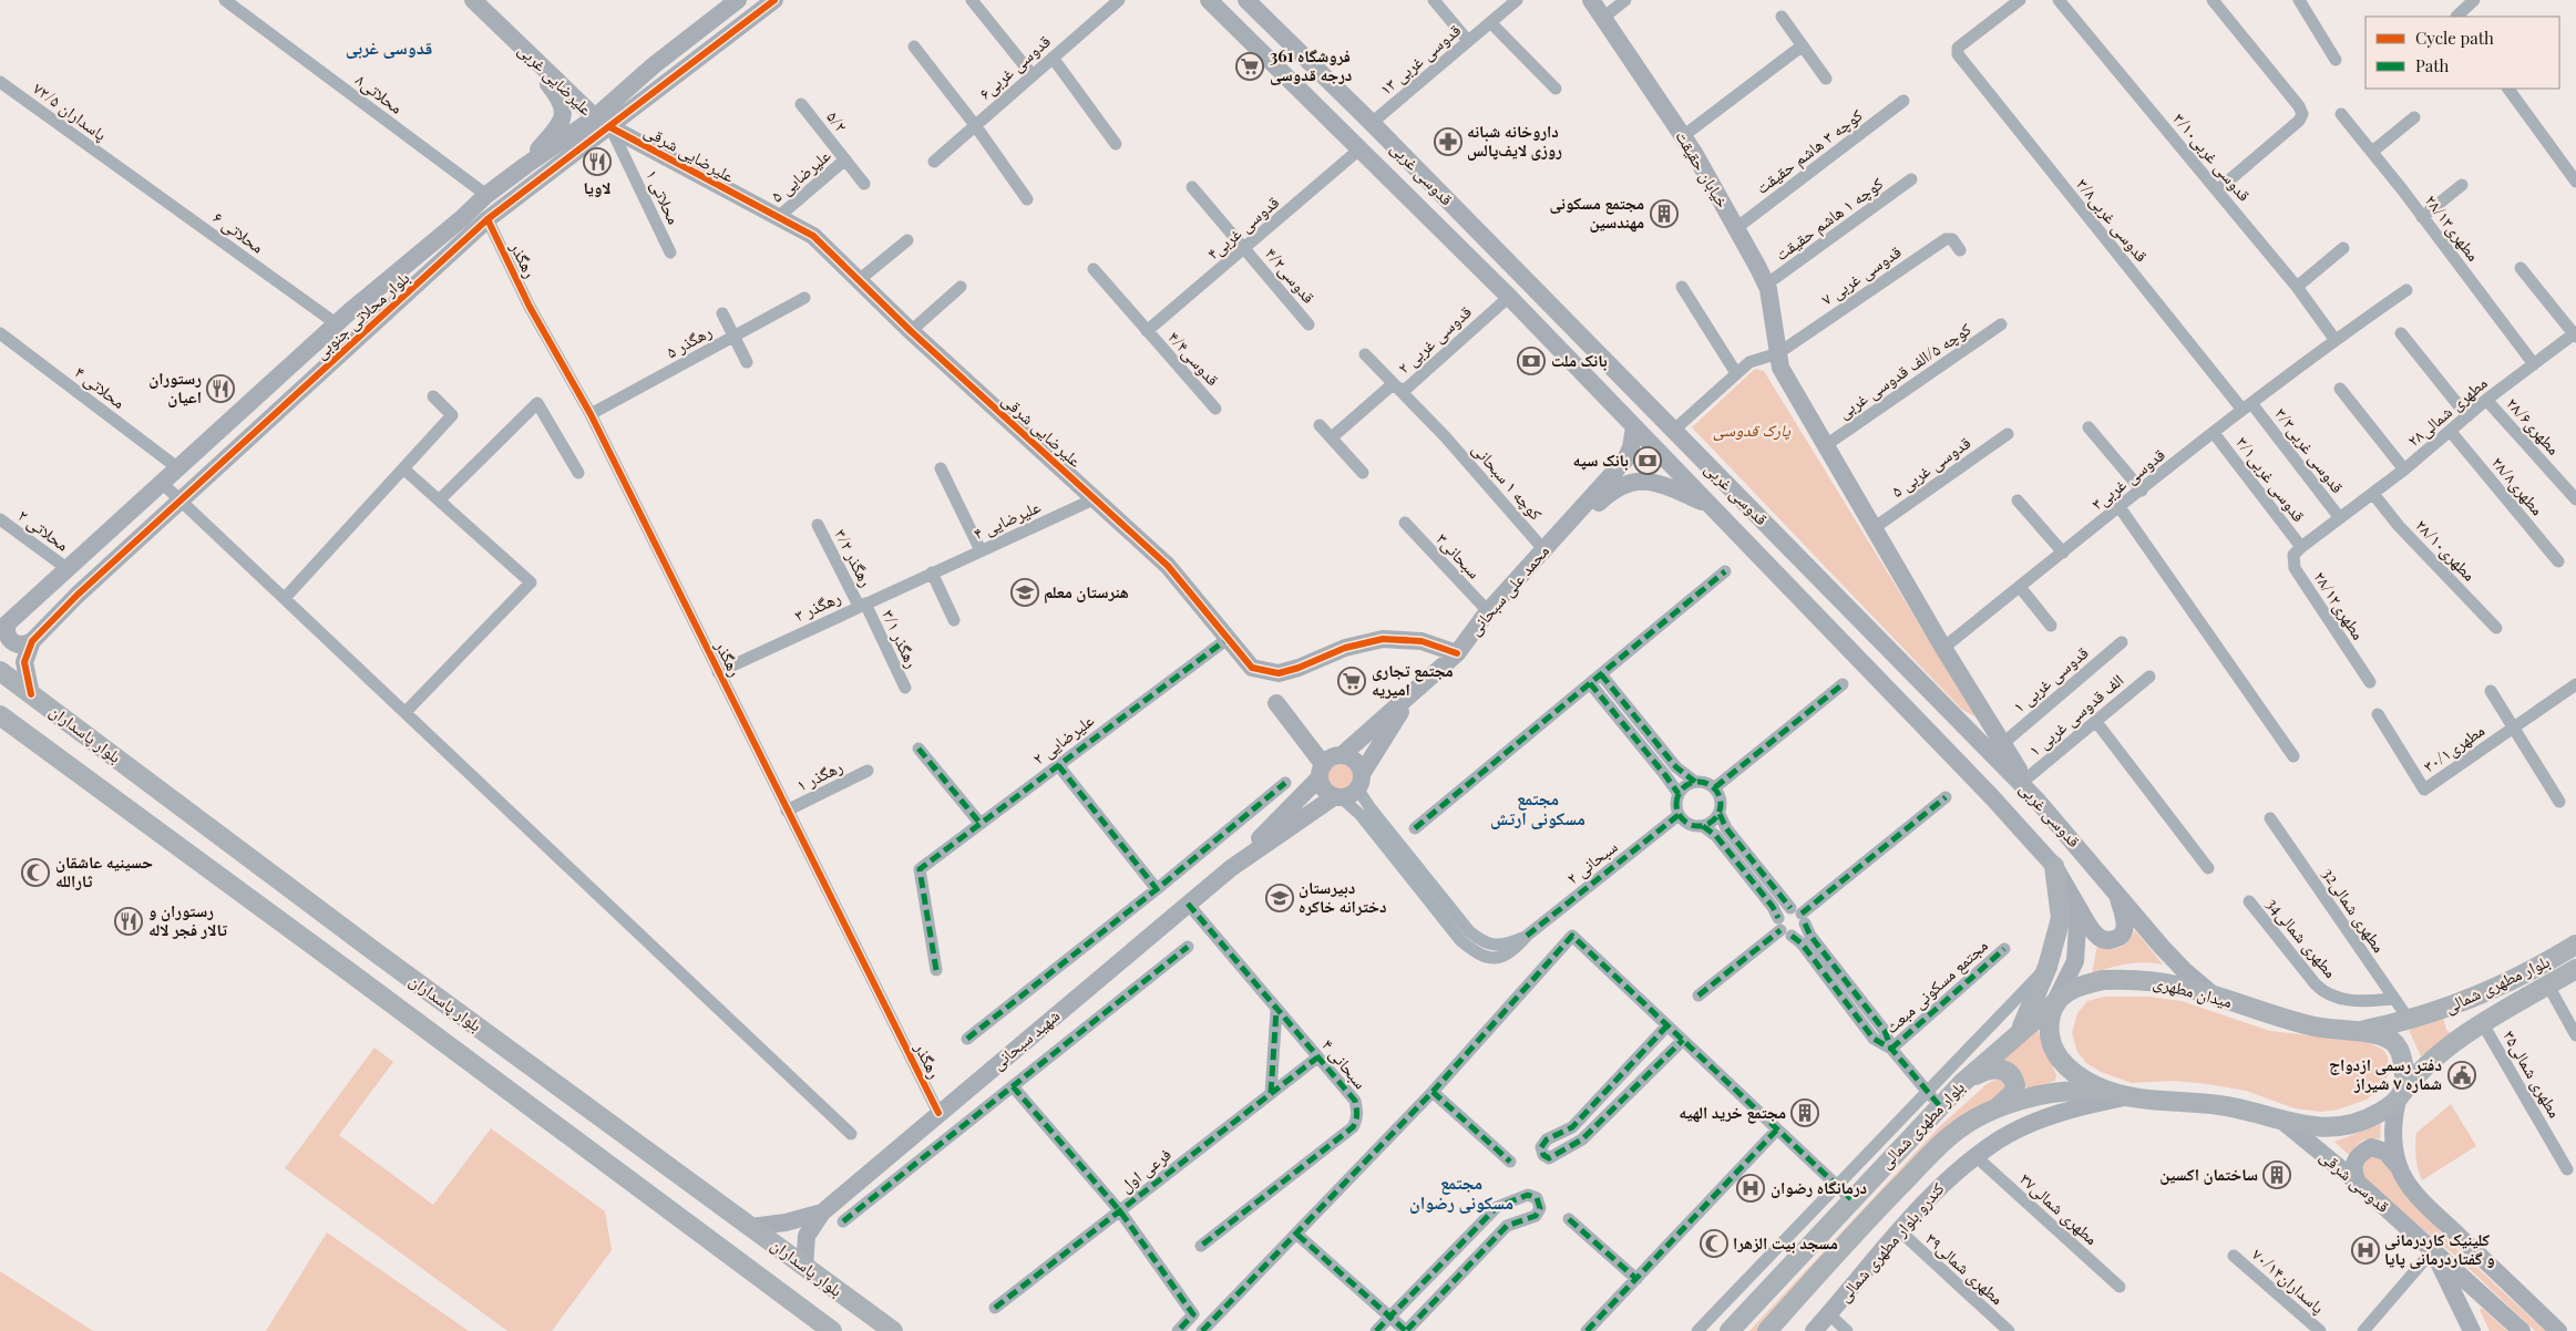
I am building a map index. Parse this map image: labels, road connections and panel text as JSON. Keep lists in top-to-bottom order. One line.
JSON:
{"streets":{"main road":["بلوار پاسداران","بلوار مطهرى شمالى","میدان مطهری","بلوار مطهری شمالی"],"street":["۱۳ قدوسی غربی","قدوسی غربی۶","علیرضایی غربی","محلاتی۸","۷۲/۵ پاسداران","۵/۲","کوچه ۳ هاشم حقیقت","علیرضایی شرقی","قدوسی غربی۳/۱۰","خیابان حقیقت","قدوسی غربی","۵ علیرضایی","۱ محلاتی","کوچه ۱ هاشم حقیقت","قدوسی غربی۳/۸","قدوسی غربی۴","مطهری۲۸/۱۳","۶ محلاتی","رهگذر","قدوسی۴/۲","۷ قدوسی غربی","بلوار محلاتی جنوبی","۲ قدوسی غربی","۵ رهگذر","قدوسی۴/۴","کوچه ۵/الف قدوسی غربی","۴ محلاتی","مطهرى شمالى۲۸","مطهری۲۸/۶","قدوسی غربی۳/۳","۵ قدوسی غربی","قدوسی غربی۳","قدوسی غربی۳/۱","کوچه ۱ سبحانی","مطهری۲۸/۸","۴ علیرضایی","۲ محلاتی","مطهری۲۸/۱۰","سبحانی۳","۳/۲ رهگذر","محمد علی سبحانی","مطهری۲۸/۱۲","۳ رهگذر","۳/۱ رهگذر","۱ قدوسی غربی","۱ الف قدوسی غربی","۲ علیرضایی","مطهری۳۰/۱","۱ رهگذر","سبحانی ۲","32مطهرى شمالى","34مطهرى شمالى","مجتمع مسکونی مبعث","شهید سبحانی","سبحانی ۴","مطهرى شمالى۳۵","فرعی اول","قدوسی شرقی","مطهرى شمالى۳۷","کندرو بلوار مطهری شمالی","مطهرى شمالى۳۹","پاسداران۷۰/۱۴"]},"crossings":[["۱۳ قدوسی غربی","قدوسی غربی"],["علیرضایی غربی","علیرضایی شرقی"],["علیرضایی غربی","۱ محلاتی"],["علیرضایی غربی","بلوار محلاتی جنوبی"],["محلاتی۸","بلوار محلاتی جنوبی"],["۷۲/۵ پاسداران","۶ محلاتی"],["۵/۲","۵ علیرضایی"],["کوچه ۳ هاشم حقیقت","خیابان حقیقت"],["علیرضایی شرقی","۵ علیرضایی"],["علیرضایی شرقی","۱ محلاتی"],["علیرضایی شرقی","بلوار محلاتی جنوبی"],["علیرضایی شرقی","۴ علیرضایی"],["علیرضایی شرقی","محمد علی سبحانی"],["علیرضایی شرقی","۲ علیرضایی"],["قدوسی غربی۳/۱۰","قدوسی غربی۳"],["خیابان حقیقت","قدوسی غربی"],["خیابان حقیقت","کوچه ۱ هاشم حقیقت"],["خیابان حقیقت","۷ قدوسی غربی"],["خیابان حقیقت","کوچه ۵/الف قدوسی غربی"],["خیابان حقیقت","۵ قدوسی غربی"],["خیابان حقیقت","قدوسی غربی۳"],["خیابان حقیقت","۱ قدوسی غربی"],["خیابان حقیقت","۱ الف قدوسی غربی"],["قدوسی غربی","قدوسی غربی۴"],["قدوسی غربی","۲ قدوسی غربی"],["قدوسی غربی","محمد علی سبحانی"],["قدوسی غربی","میدان مطهری"],["۱ محلاتی","بلوار محلاتی جنوبی"],["قدوسی غربی۳/۸","قدوسی غربی۳/۳"],["قدوسی غربی۳/۸","قدوسی غربی۳"],["قدوسی غربی۴","قدوسی۴/۲"],["قدوسی غربی۴","قدوسی۴/۴"],["مطهری۲۸/۱۳","مطهرى شمالى۲۸"],["۶ محلاتی","بلوار محلاتی جنوبی"],["رهگذر","بلوار محلاتی جنوبی"],["رهگذر","۵ رهگذر"],["رهگذر","۳ رهگذر"],["رهگذر","۱ رهگذر"],["رهگذر","شهید سبحانی"],["بلوار محلاتی جنوبی","۴ محلاتی"],["بلوار محلاتی جنوبی","۲ محلاتی"],["بلوار محلاتی جنوبی","بلوار پاسداران"],["۲ قدوسی غربی","کوچه ۱ سبحانی"],["مطهرى شمالى۲۸","مطهری۲۸/۶"],["مطهرى شمالى۲۸","قدوسی غربی۳/۳"],["مطهرى شمالى۲۸","قدوسی غربی۳/۱"],["مطهرى شمالى۲۸","مطهری۲۸/۸"],["مطهرى شمالى۲۸","مطهری۲۸/۱۰"],["مطهرى شمالى۲۸","مطهری۲۸/۱۲"],["قدوسی غربی۳/۳","قدوسی غربی۳"],["قدوسی غربی۳","قدوسی غربی۳/۱"],["قدوسی غربی۳/۱","مطهری۲۸/۱۲"],["کوچه ۱ سبحانی","محمد علی سبحانی"],["۴ علیرضایی","۳ رهگذر"],["سبحانی۳","محمد علی سبحانی"],["۳/۲ رهگذر","۳ رهگذر"],["۳/۲ رهگذر","۳/۱ رهگذر"],["محمد علی سبحانی","شهید سبحانی"],["۳ رهگذر","۳/۱ رهگذر"],["32مطهرى شمالى","34مطهرى شمالى"],["32مطهرى شمالى","بلوار مطهرى شمالى"],["بلوار مطهرى شمالى","میدان مطهری"],["بلوار مطهرى شمالى","مطهرى شمالى۳۵"],["بلوار مطهرى شمالى","قدوسی شرقی"],["میدان مطهری","بلوار مطهری شمالی"],["میدان مطهری","قدوسی شرقی"],["شهید سبحانی","سبحانی ۴"],["سبحانی ۴","فرعی اول"],["بلوار مطهری شمالی","کندرو بلوار مطهری شمالی"],["مطهرى شمالى۳۷","کندرو بلوار مطهری شمالی"],["کندرو بلوار مطهری شمالی","مطهرى شمالى۳۹"]],"districts":["قدوسی غربی","مجتمع مسکونی ارتش","مجتمع مسکونی رضوان"],"parks":["پارک قدوسی"],"places":{"supermarket":["فروشگاه 361 درجه قدوسی","مجتمع تجاری امیریه"],"pharmacy":["داروخانه شبانه روزی لایف‌پالس"],"restaurant":["لاویا","رستوران اعیان","رستوران و تالار فجر لاله"],"building":["مجتمع مسکونی مهندسین","مجتمع خرید الهیه","ساختمان اکسین"],"bank":["بانک ملت","بانک سپه"],"school or university":["هنرستان معلم","دبیرستان دخترانه خاکره"],"mosque":["حسینیه عاشقان ثارالله","مسجد بیت الزهرا"],"public building":["دفتر رسمی ازدواج شماره ۷ شیراز"],"hospital":["درمانگاه رضوان","کلینیک کاردرمانی و گفتاردرمانی پایا"]},"legend":["Cycle path","Path"]}
